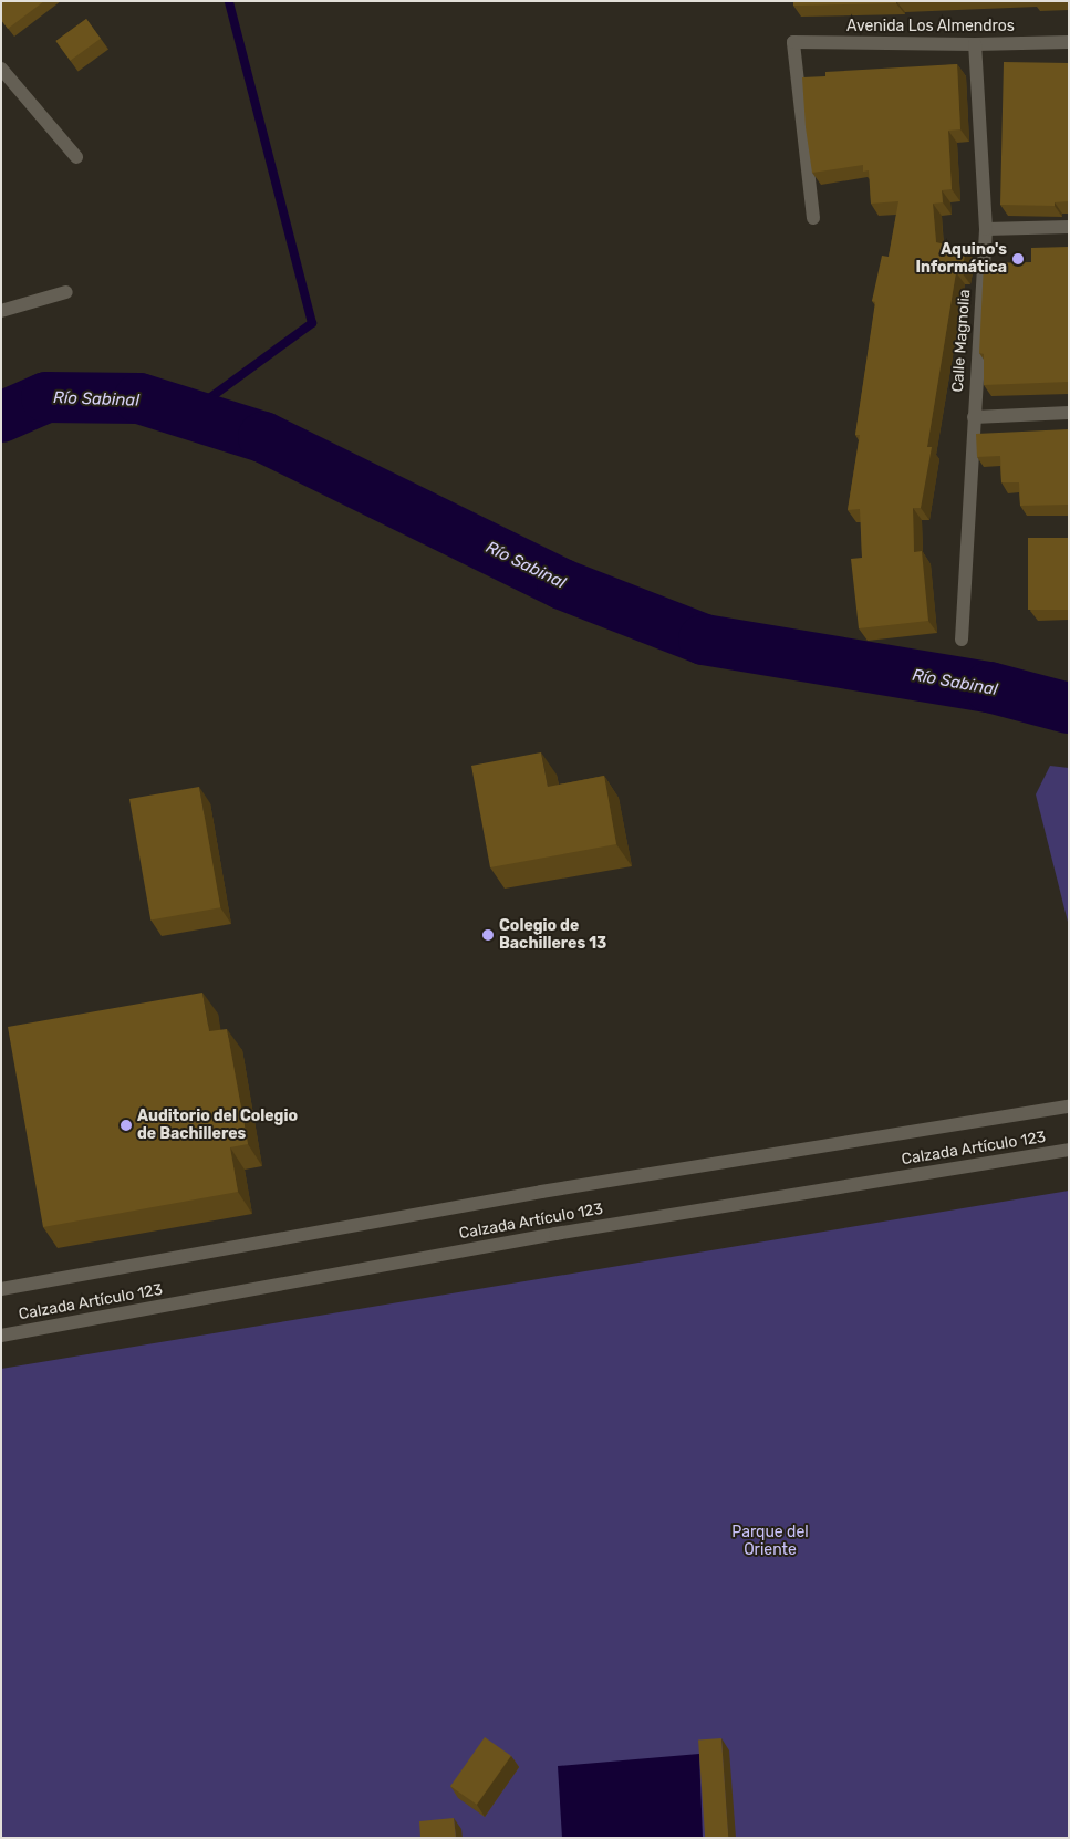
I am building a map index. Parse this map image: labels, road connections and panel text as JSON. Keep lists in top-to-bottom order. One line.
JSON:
{"streets":{"main road":["Avenida Los Almendros","Calle Magnolia","Calzada Artículo 123"]},"crossings":[["Avenida Los Almendros","Calle Magnolia"]],"water":["Río Sabinal"],"parks":["Parque del Oriente"],"places":["Aquino's Informática","Colegio de Bachilleres 13","Auditorio del Colegio de Bachilleres"]}
